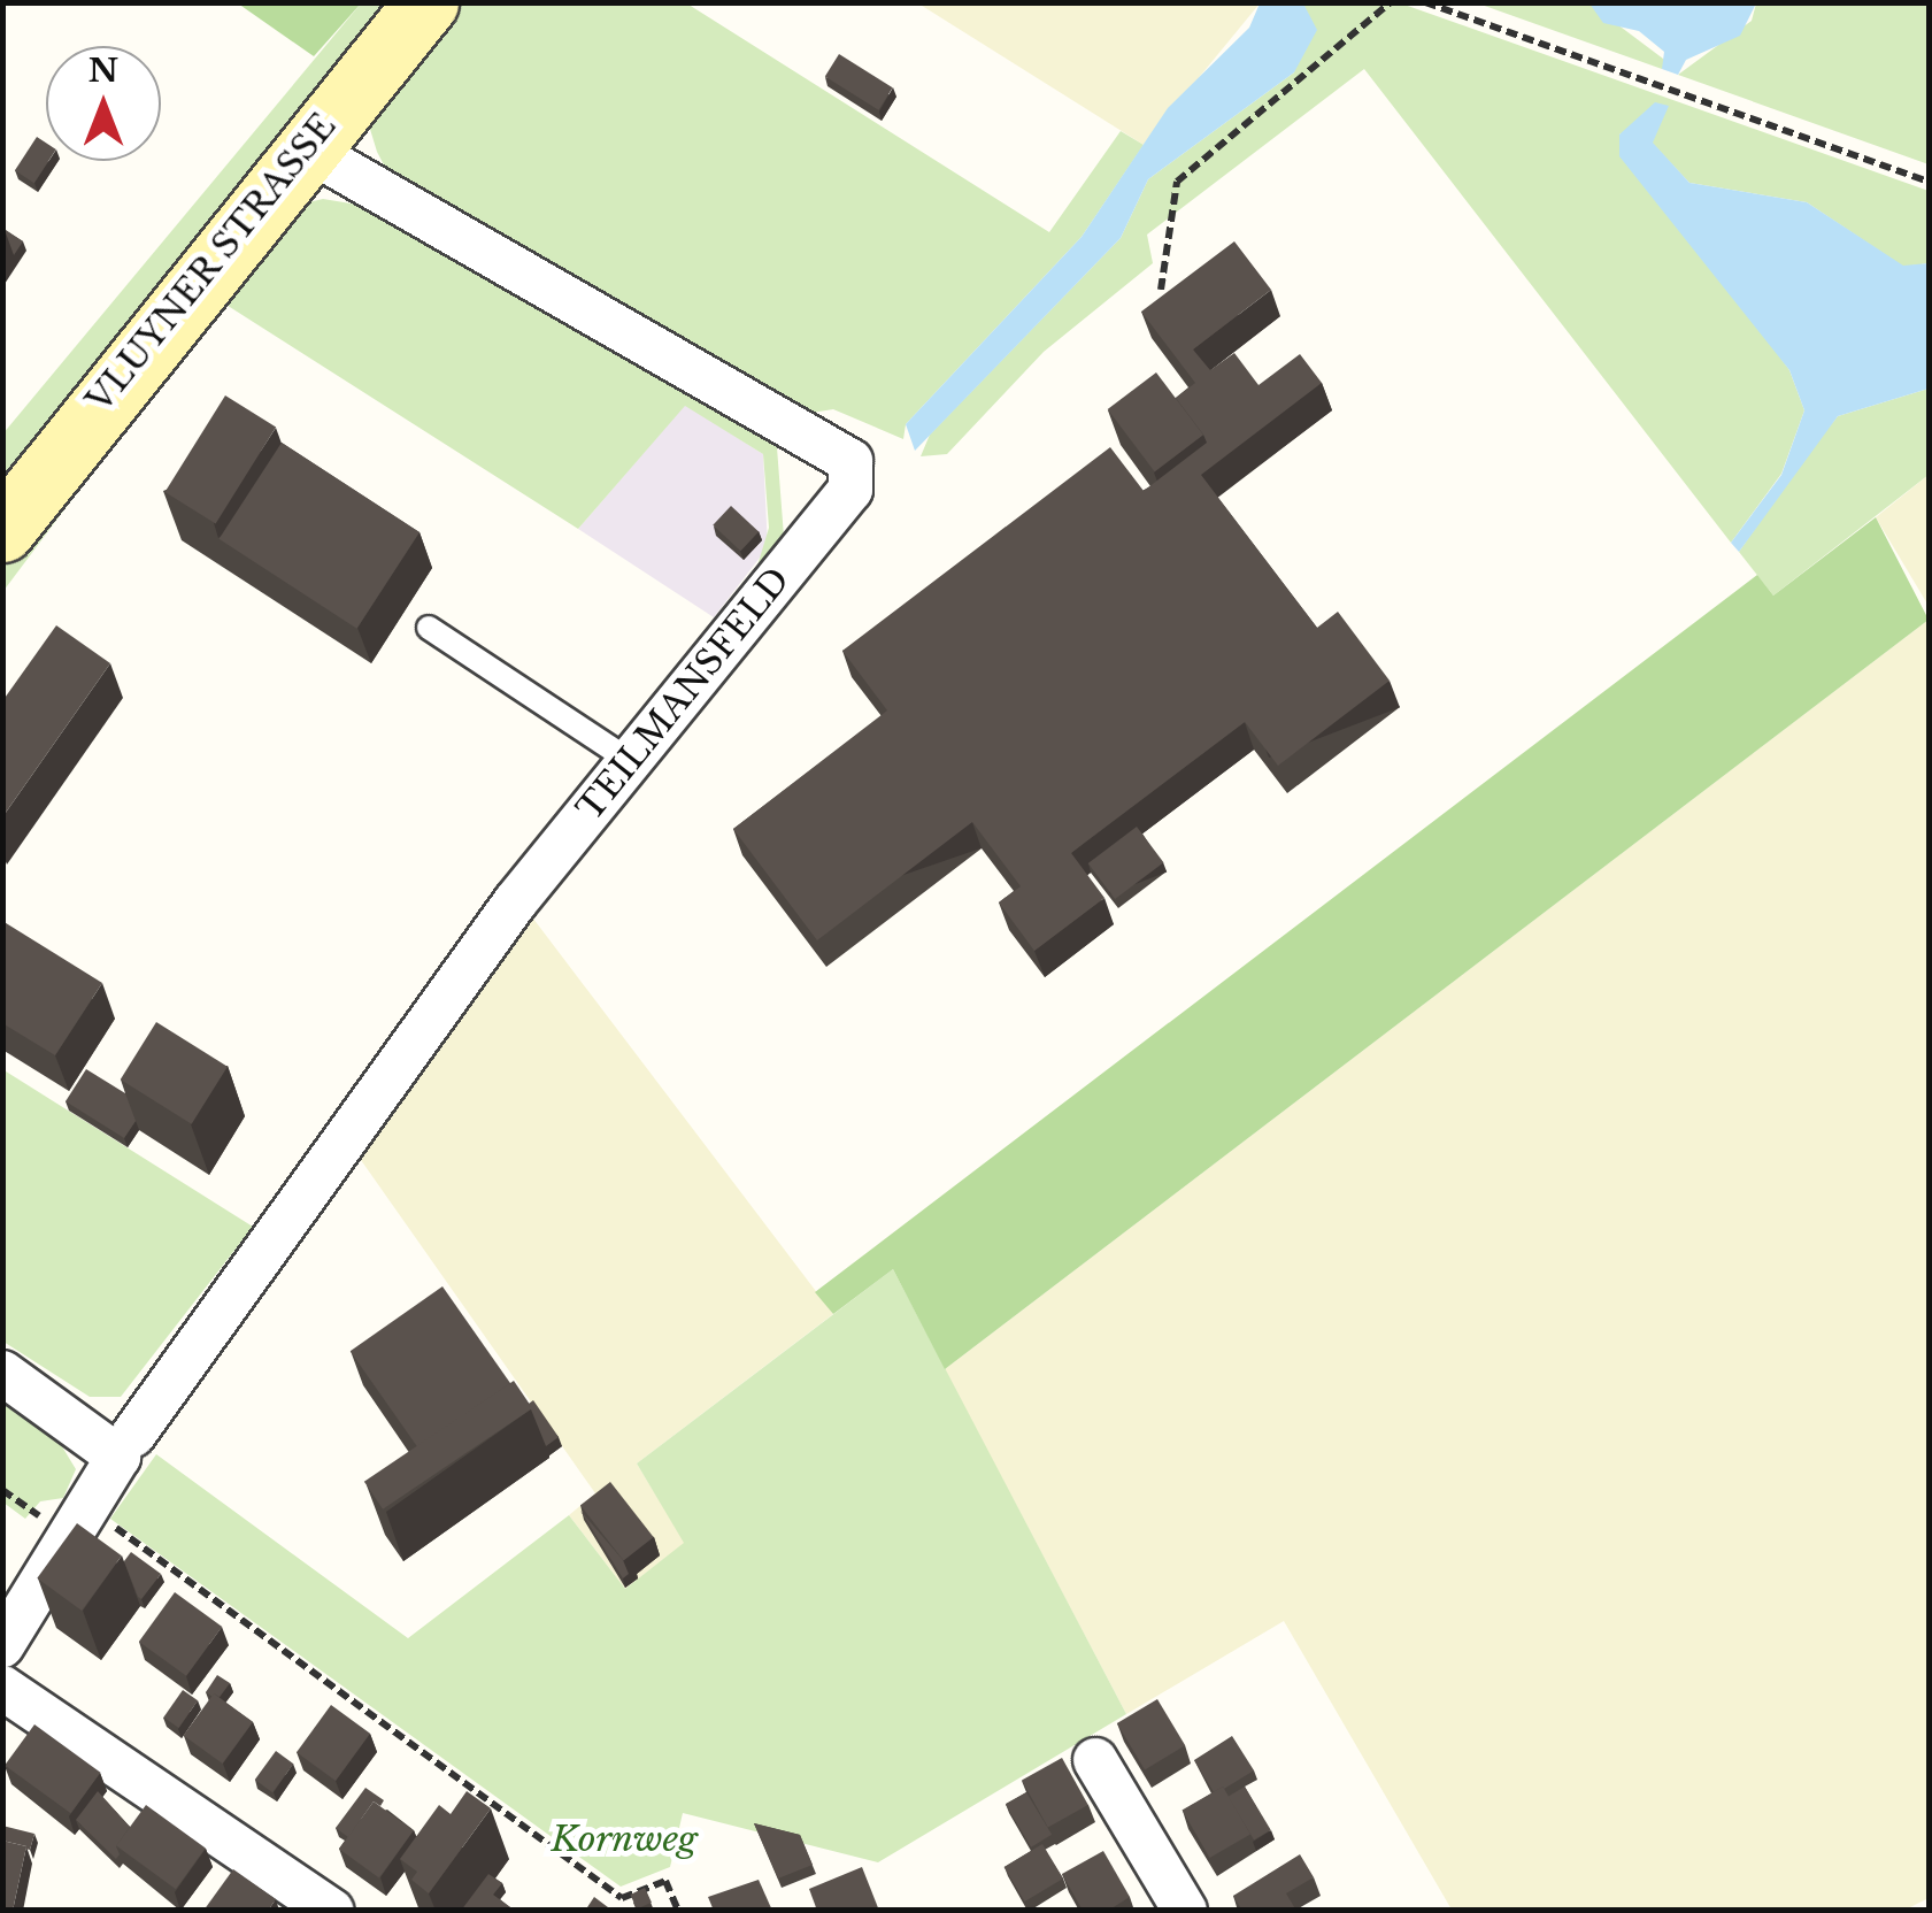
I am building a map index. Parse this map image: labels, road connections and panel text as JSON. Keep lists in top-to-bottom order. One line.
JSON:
{"streets":{"main road":["VLUYNER STRASSE"],"street":["TEILMANSFELD"]},"crossings":[["VLUYNER STRASSE","TEILMANSFELD"]],"parks":["Kornweg"],"north":"top"}
